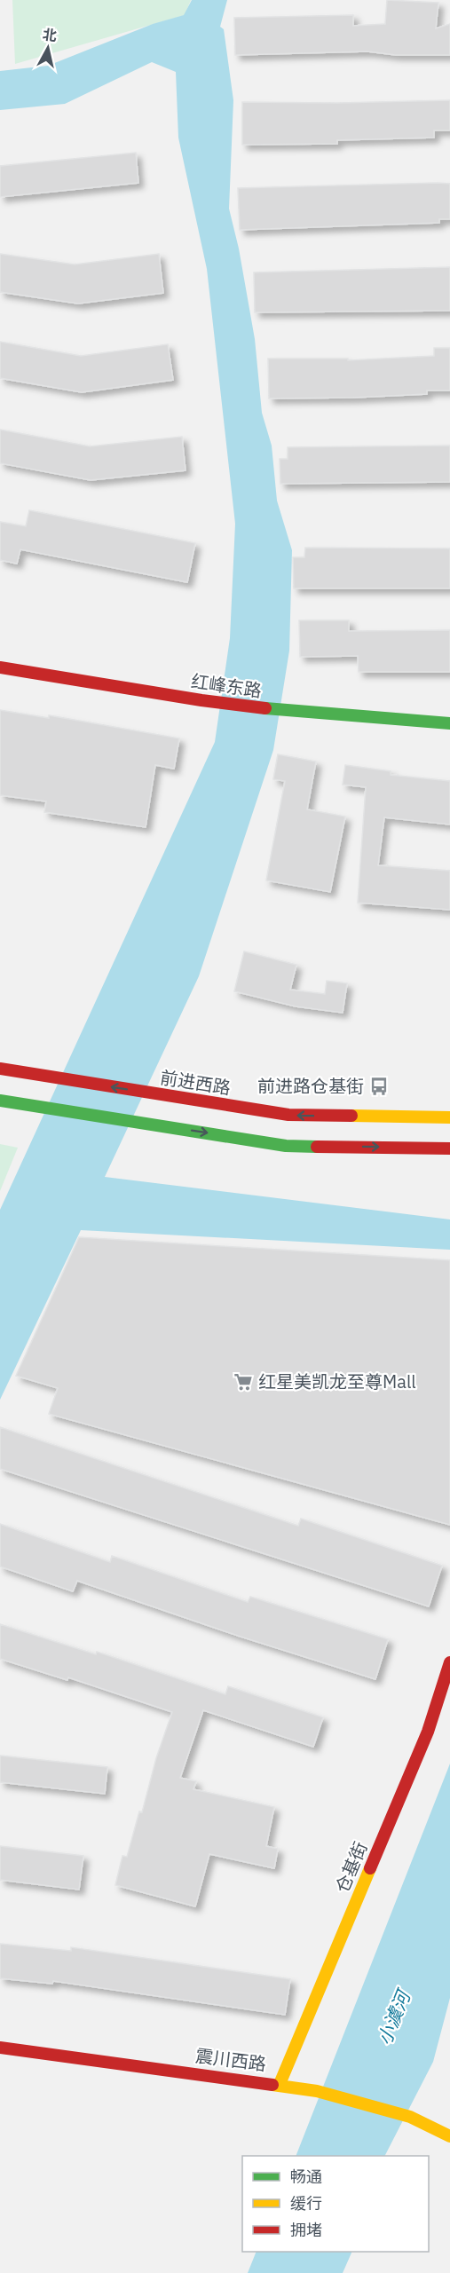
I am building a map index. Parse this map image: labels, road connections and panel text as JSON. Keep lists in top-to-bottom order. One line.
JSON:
{"streets":{"street":["红峰东路","前进西路","仓基街","震川西路"]},"crossings":[["仓基街","震川西路"]],"water":["小澞河"],"places":{"bus stop":["前进路仓基街"],"supermarket":["红星美凯龙至尊Mall"]},"legend":["畅通","缓行","拥堵"],"north":"top"}
